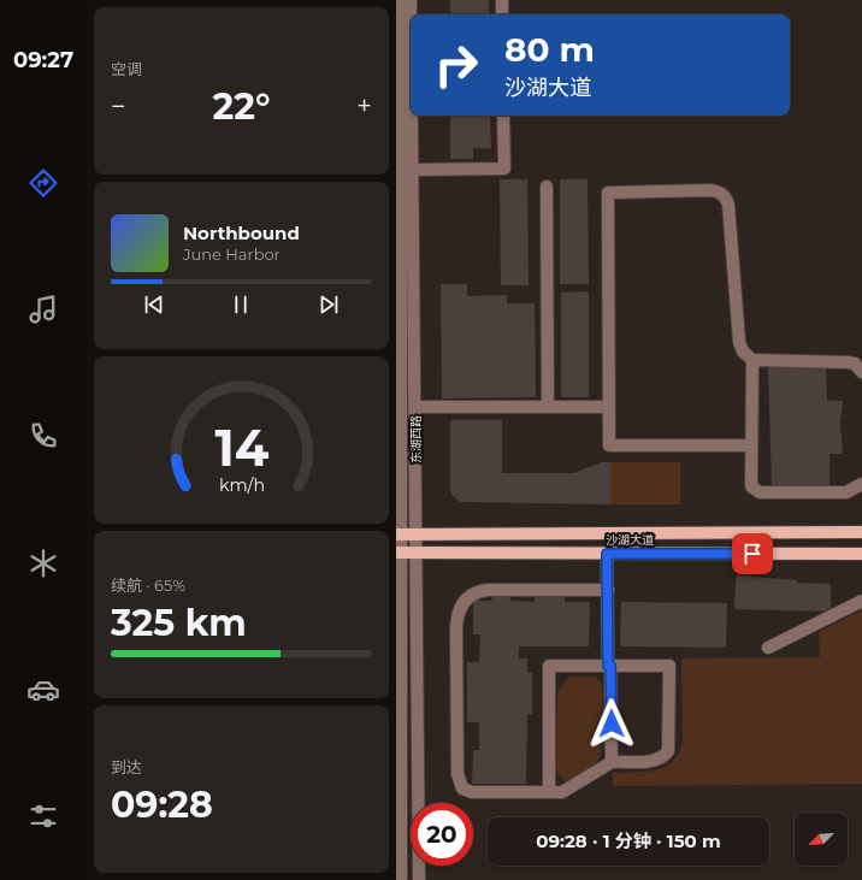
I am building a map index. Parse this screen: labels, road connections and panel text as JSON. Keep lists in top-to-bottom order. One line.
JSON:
{"streets":{"main road":["沙湖大道"],"street":["东湖西路"]},"crossings":[["东湖西路","沙湖大道"]],"north":"bottom left","page":{"tabs":"09:27","tile":["空调",["续航 · 65%","325 km"],["到达","09:28"]],"turn":["80 m","沙湖大道"],"heat":["−","22°","+"],"song":["Northbound","June Harbor"],"limit":"20","trip":"09:28 · 1 分钟 · 150 m","gauge":["14","km/h"]}}
